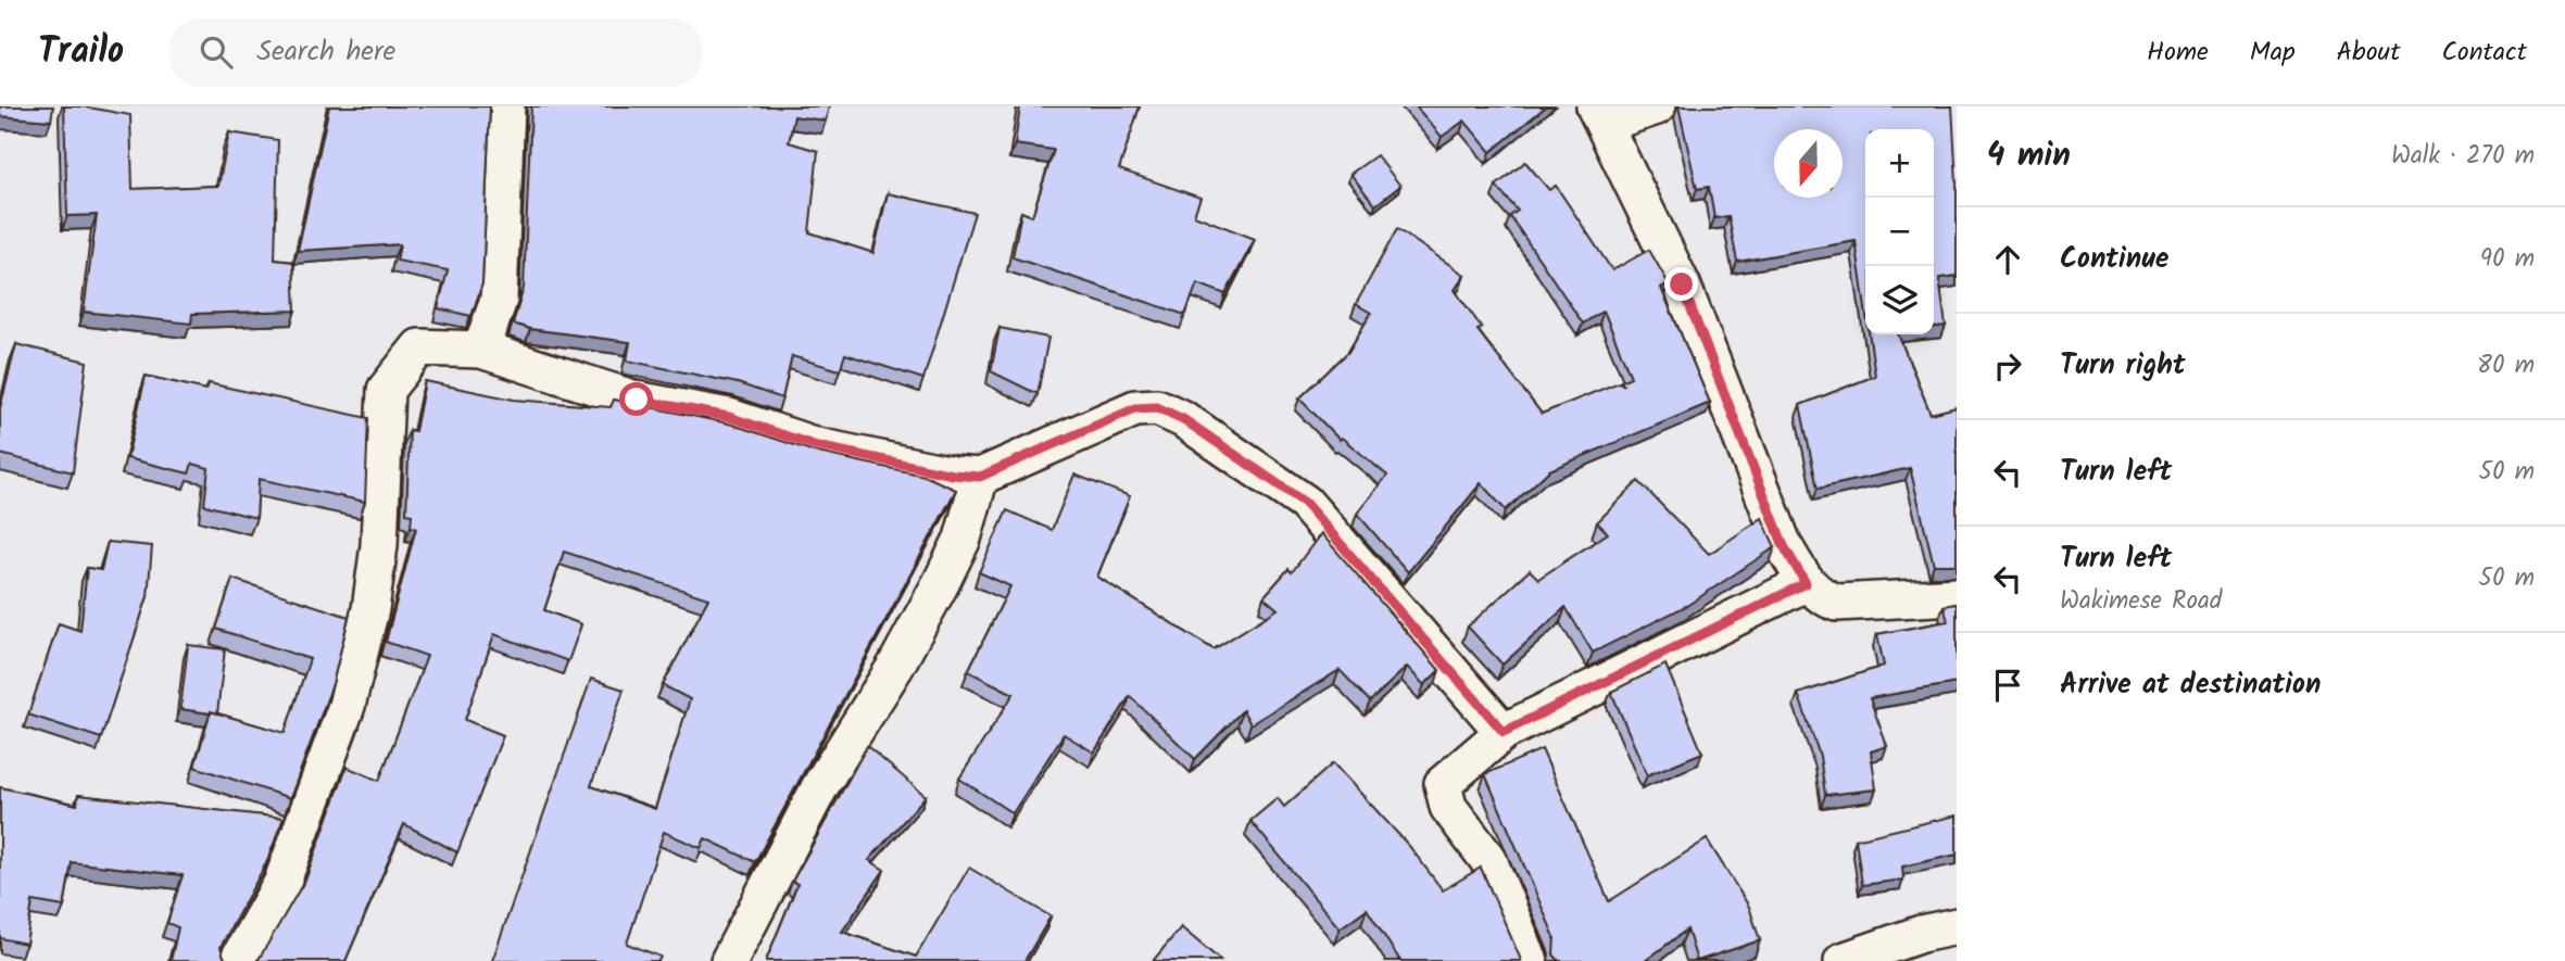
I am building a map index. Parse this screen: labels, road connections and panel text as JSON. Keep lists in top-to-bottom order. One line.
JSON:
{"north":"bottom","page":{"header":"Trailo","search":"Search here","nav":["Home","Map","About","Contact"],"heading":["4 min","Walk · 270 m"],"map_buttons":["+","−"],"list":[["Continue","90 m"],["Turn right","80 m"],["Turn left","50 m"],["Turn left","Wakimese Road","50 m"],"Arrive at destination"]}}
